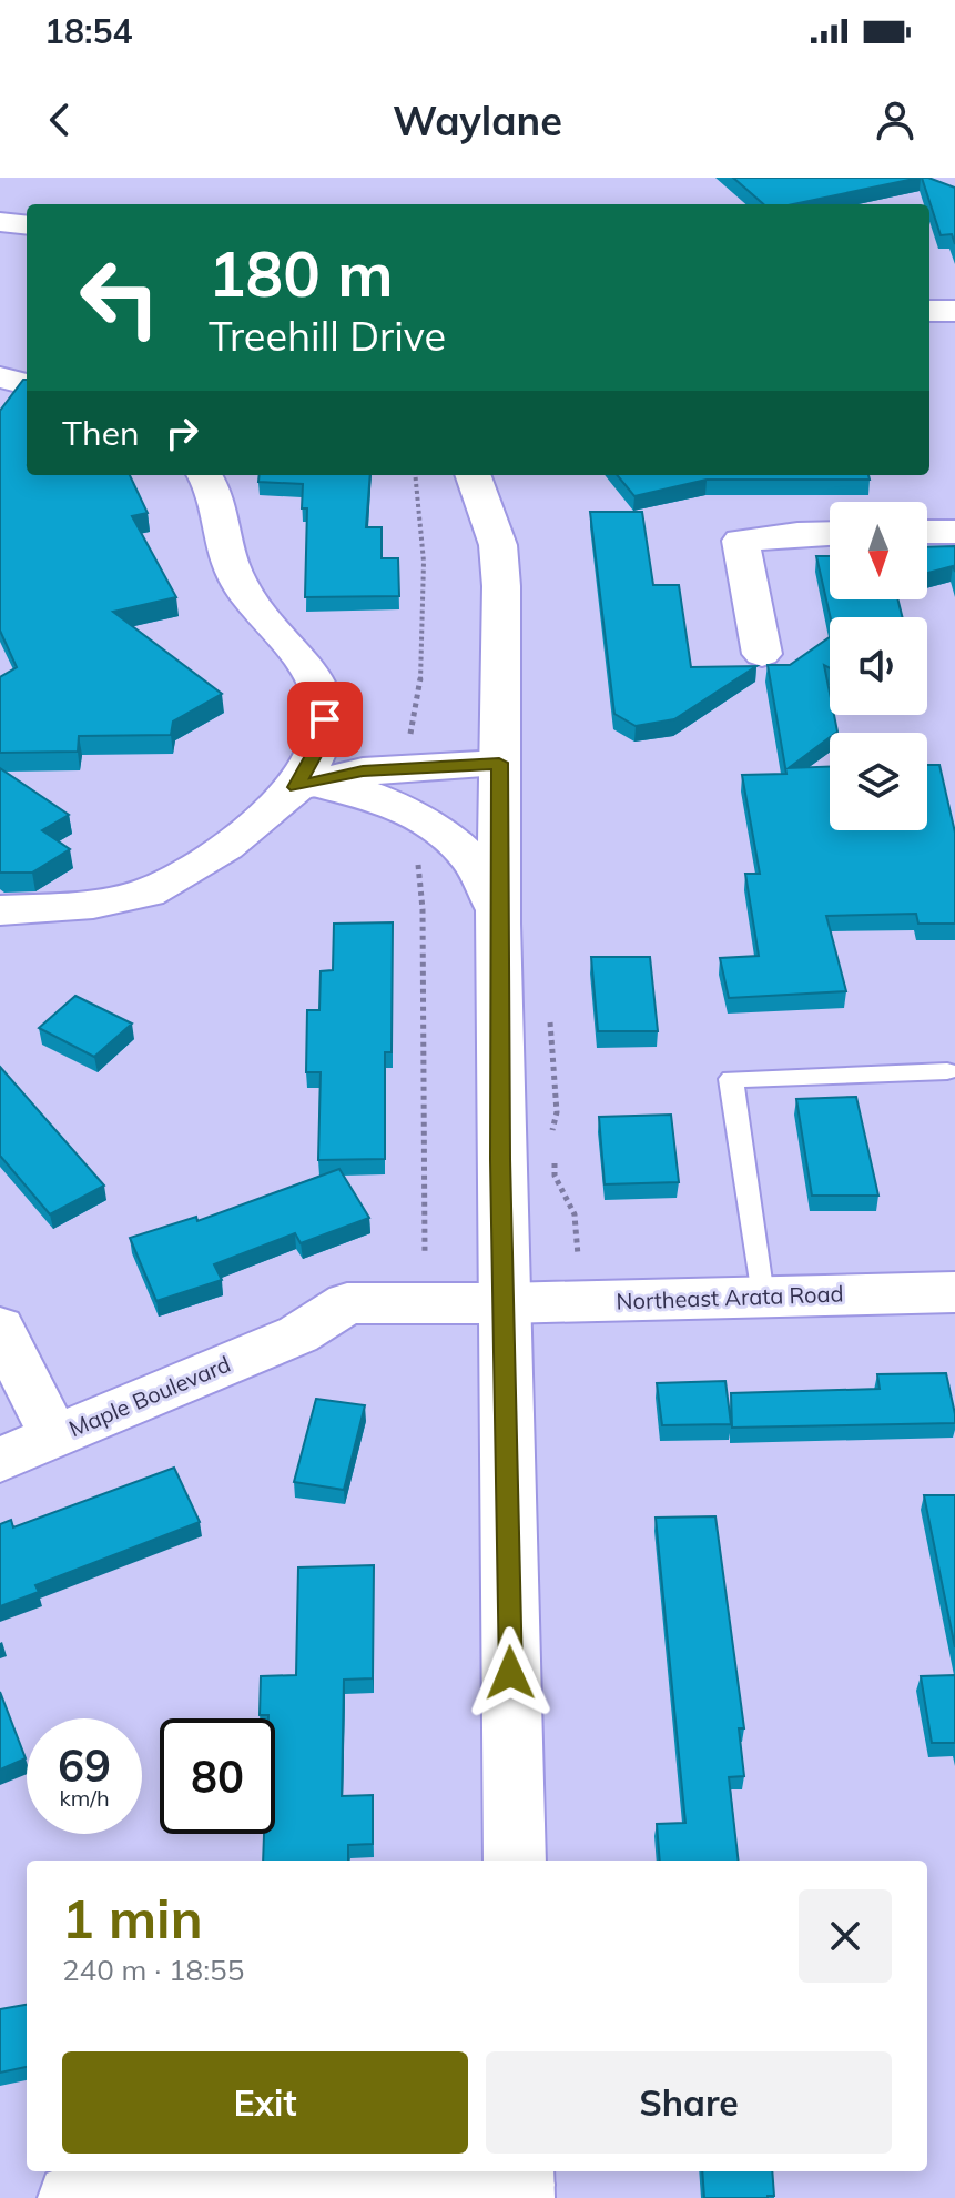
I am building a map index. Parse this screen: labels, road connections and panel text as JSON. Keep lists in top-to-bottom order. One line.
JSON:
{"streets":{"main road":["Northeast Arata Road","Maple Boulevard"]},"crossings":[["Northeast Arata Road","Maple Boulevard"]],"north":"bottom","page":{"status":"18:54","header":"Waylane","turn":["180 m","Treehill Drive"],"then":"Then","speed":"69 km/h","limit":"80","heading":["1 min","240 m · 18:55"],"buttons":["Exit","Share"]}}
